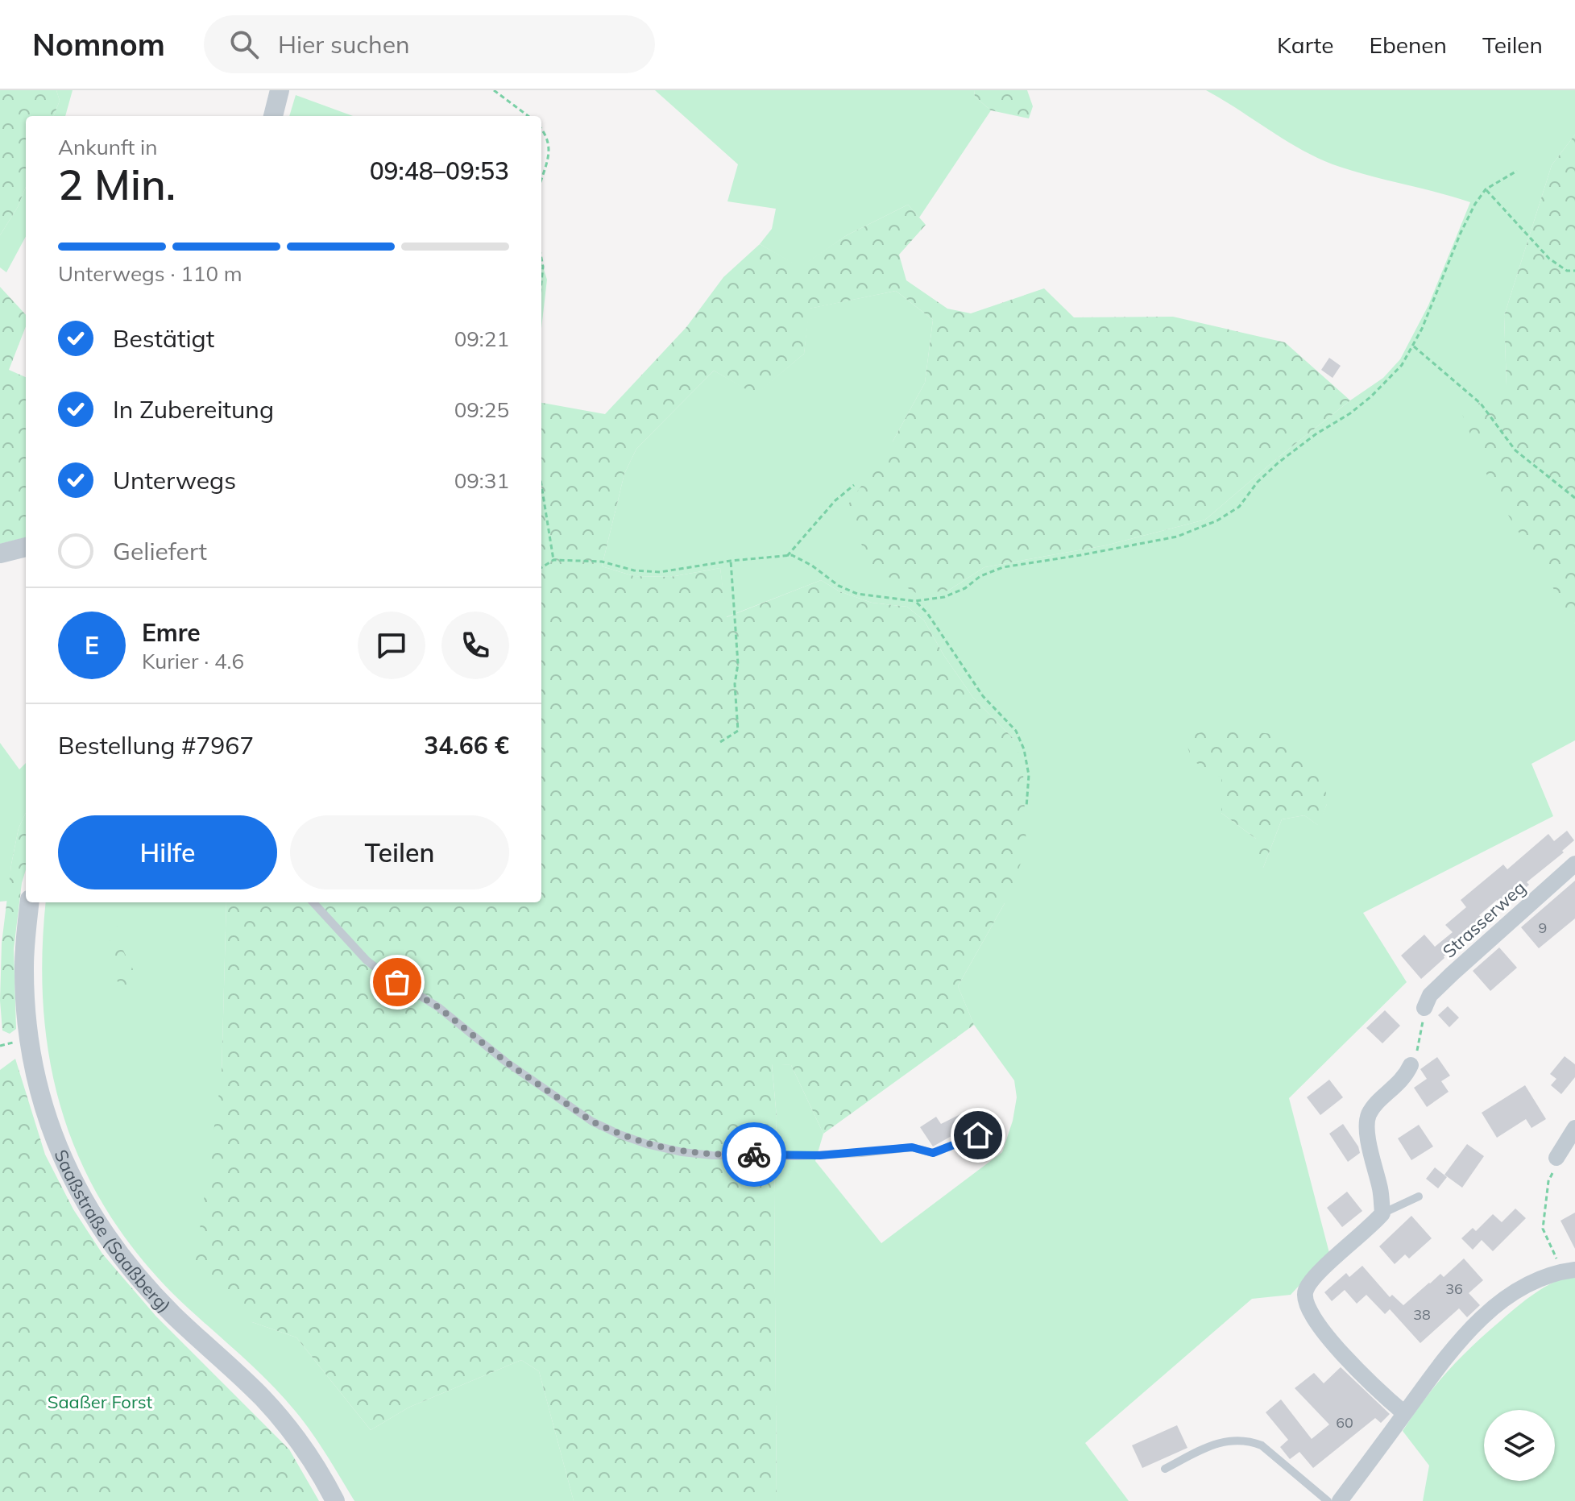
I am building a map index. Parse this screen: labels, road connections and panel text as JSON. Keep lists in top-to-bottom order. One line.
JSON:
{"streets":{"street":["Strasserweg","Saaßstraße (Saaßberg)"]},"parks":["Saaßer Forst"],"house_numbers":["9","36","38","60"],"page":{"header":"Nomnom","search":"Hier suchen","nav":["Karte","Ebenen","Teilen"],"heading":["2 Min.","Ankunft in","09:48–09:53"],"panel":["Emre","Kurier · 4.6","Bestellung #7967","34.66 €"],"bar":"Unterwegs · 110 m","list":[["Bestätigt","09:21"],["In Zubereitung","09:25"],["Unterwegs","09:31"],"Geliefert"],"round":"E","buttons":["Hilfe","Teilen"]}}
